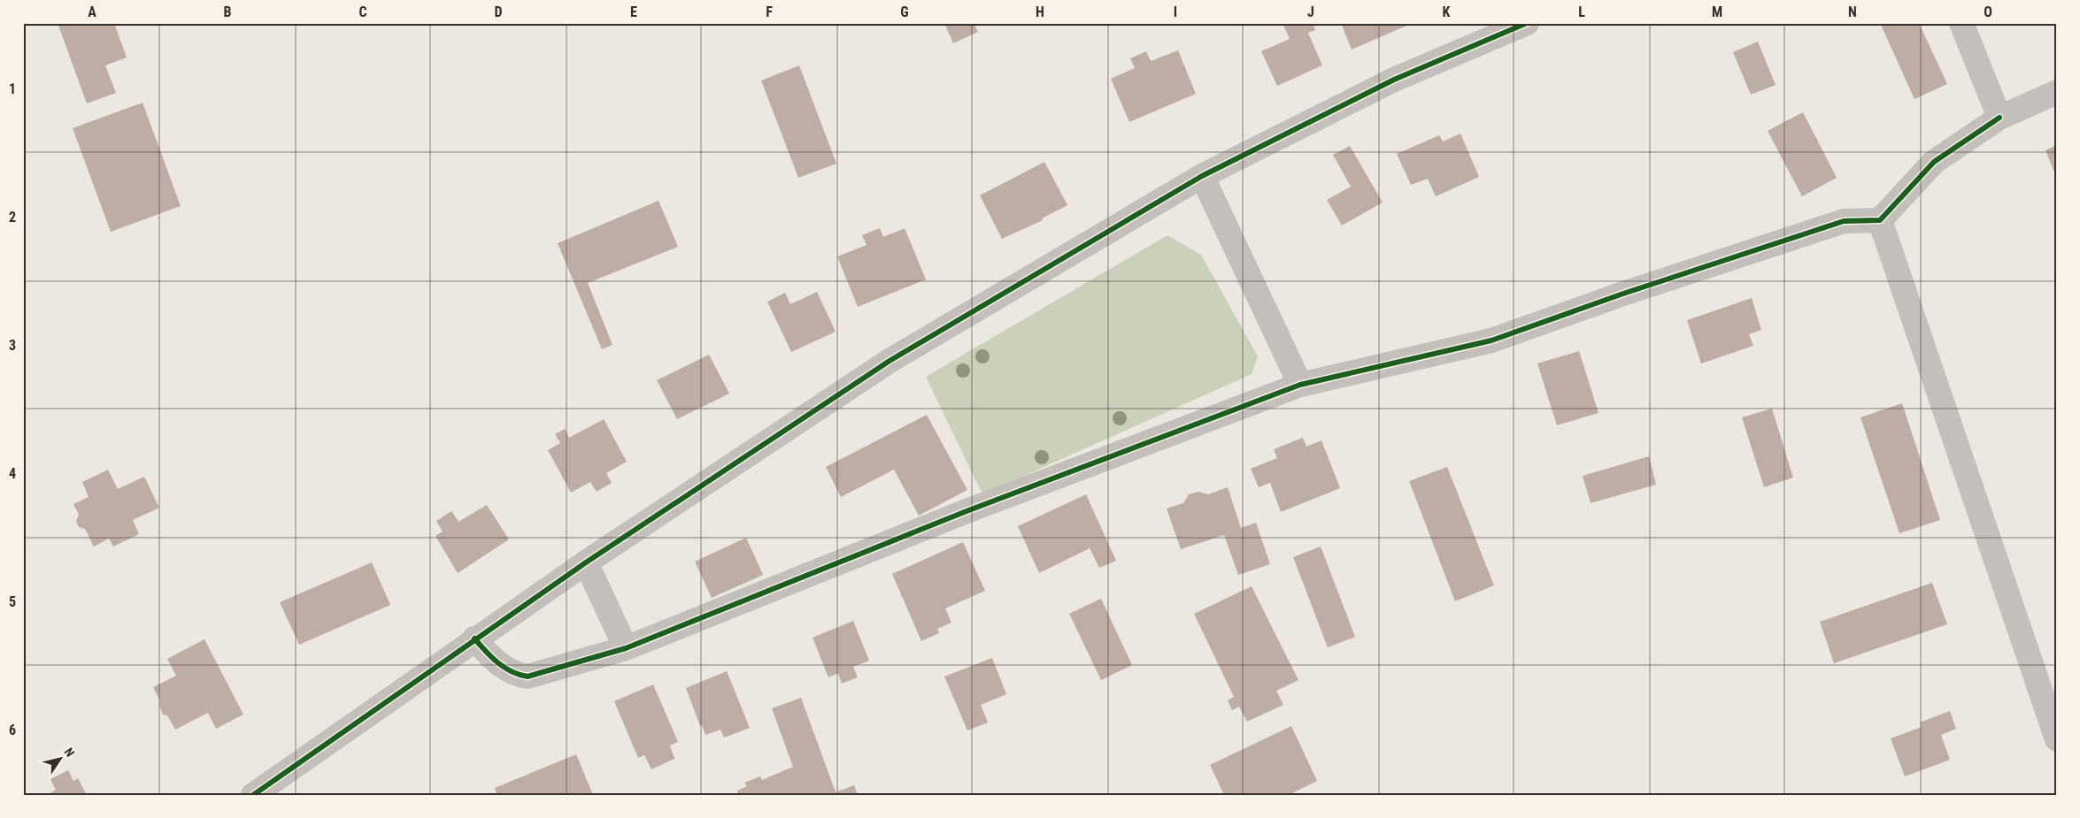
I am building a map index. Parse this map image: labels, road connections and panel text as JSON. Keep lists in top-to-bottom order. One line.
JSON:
{"north":"top right","grid":{"columns":["A","B","C","D","E","F","G","H","I","J","K","L","M","N","O"],"rows":["1","2","3","4","5","6"]}}
